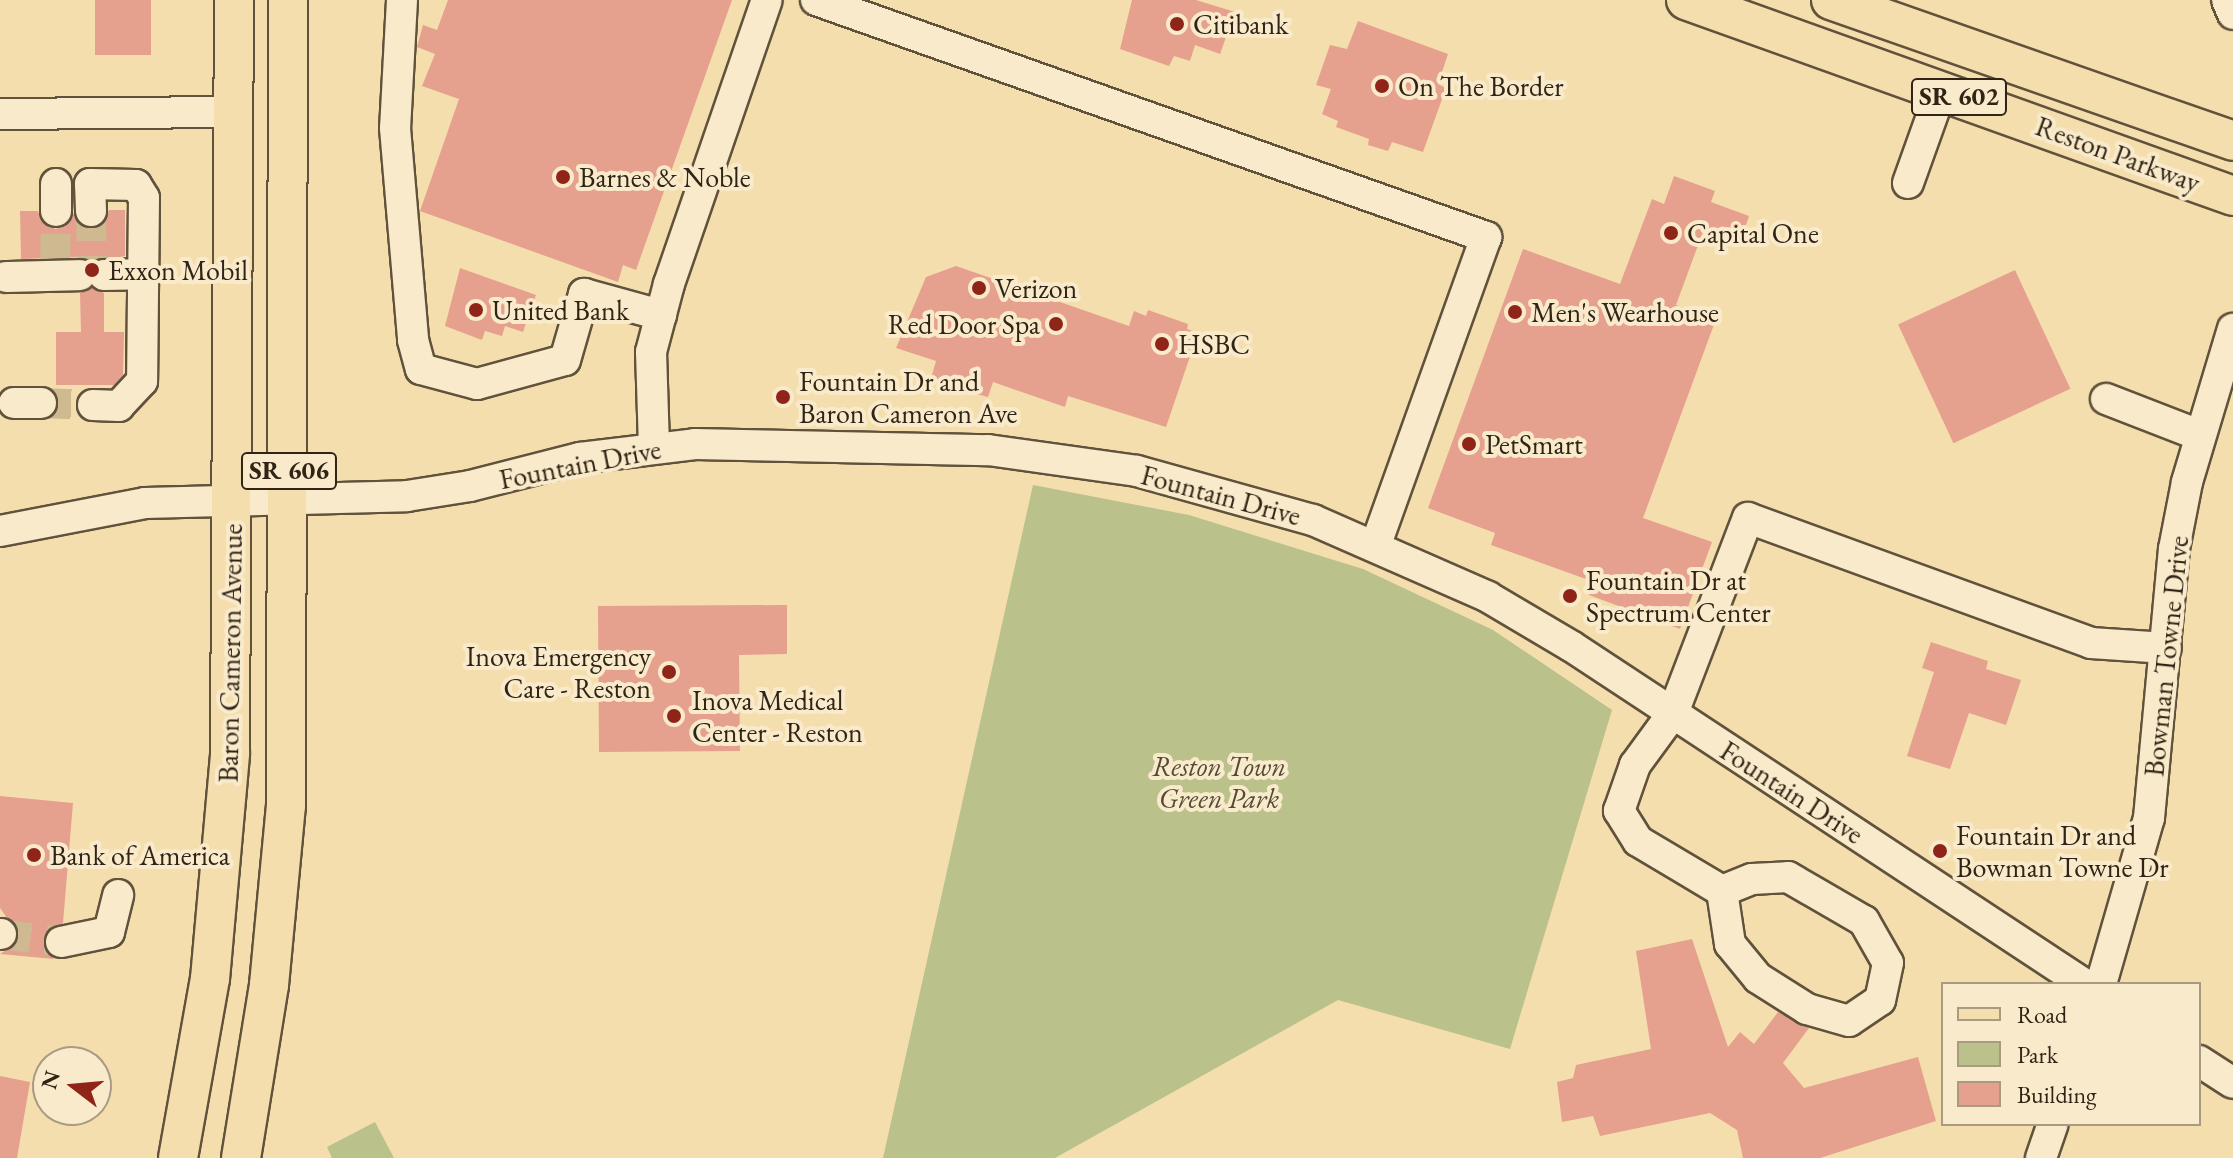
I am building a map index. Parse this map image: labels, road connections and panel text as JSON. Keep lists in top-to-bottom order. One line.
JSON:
{"streets":{"main road":["SR 602","Reston Parkway","SR 606","Baron Cameron Avenue"],"street":["Fountain Drive","Bowman Towne Drive"]},"crossings":[["Fountain Drive","Baron Cameron Avenue"]],"parks":["Reston Town Green Park"],"places":["Citibank","On The Border","Barnes & Noble","Capital One","Exxon Mobil","Verizon","United Bank","Men's Wearhouse","Red Door Spa","HSBC","Fountain Dr and Baron Cameron Ave","PetSmart","Fountain Dr at Spectrum Center","Inova Emergency Care - Reston","Inova Medical Center - Reston","Fountain Dr and Bowman Towne Dr","Bank of America"],"legend":["Road","Park","Building"],"north":"left"}
